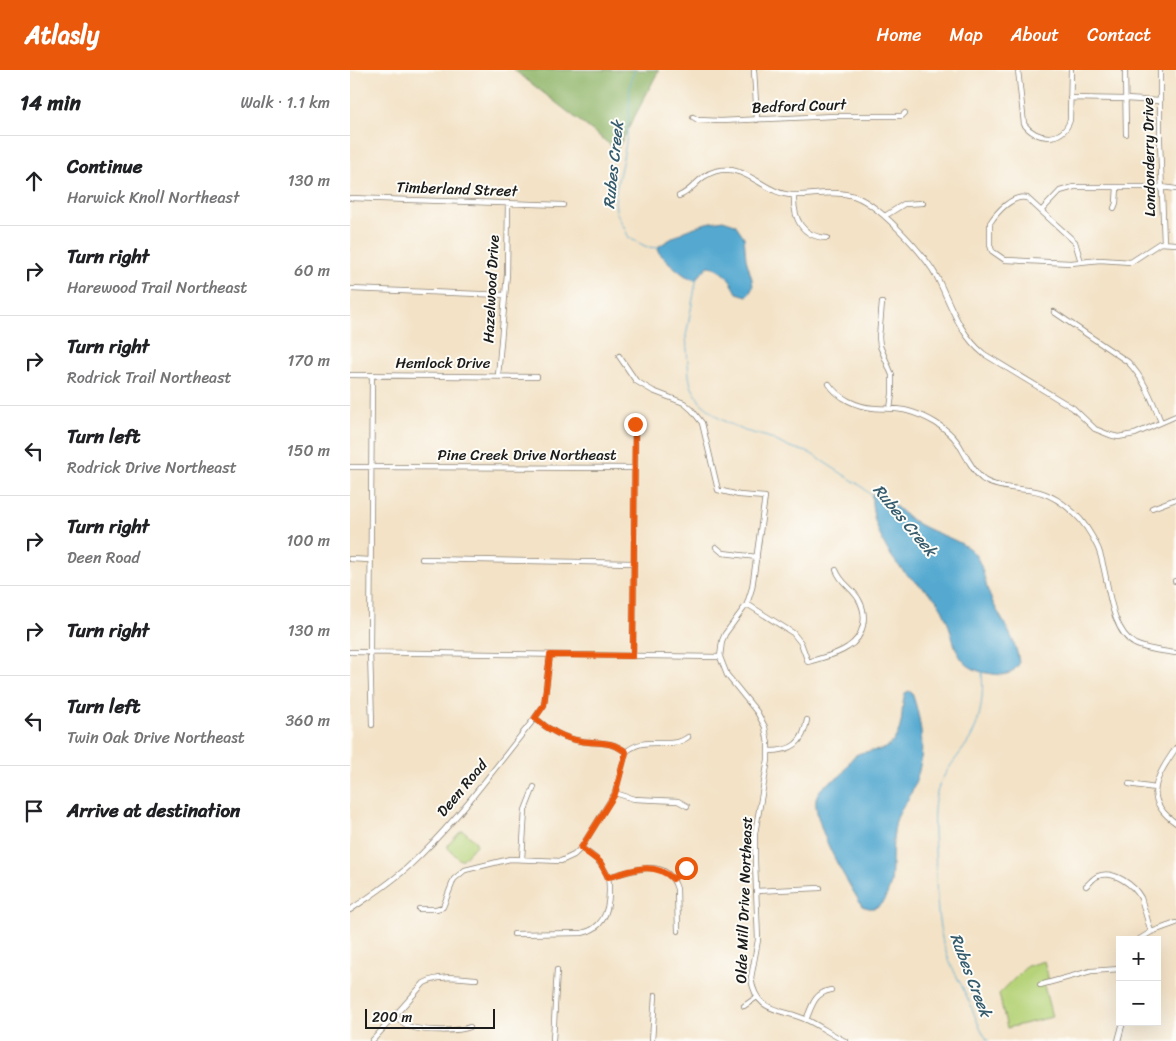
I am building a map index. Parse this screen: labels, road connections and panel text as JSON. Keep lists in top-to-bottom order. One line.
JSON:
{"streets":{"street":["Bedford Court","Londonderry Drive","Timberland Street","Hazelwood Drive","Hemlock Drive","Pine Creek Drive Northeast","Deen Road","Olde Mill Drive Northeast"]},"crossings":[["Timberland Street","Hazelwood Drive"],["Hazelwood Drive","Hemlock Drive"]],"water":["Rubes Creek"],"scale_bar":"200 m","page":{"header":"Atlasly","nav":["Home","Map","About","Contact"],"heading":["14 min","Walk · 1.1 km"],"list":[["Continue","Harwick Knoll Northeast","130 m"],["Turn right","Harewood Trail Northeast","60 m"],["Turn right","Rodrick Trail Northeast","170 m"],["Turn left","Rodrick Drive Northeast","150 m"],["Turn right","Deen Road","100 m"],["Turn right","130 m"],["Turn left","Twin Oak Drive Northeast","360 m"],"Arrive at destination"],"map_buttons":["+","−"],"scale":"200 m"}}
